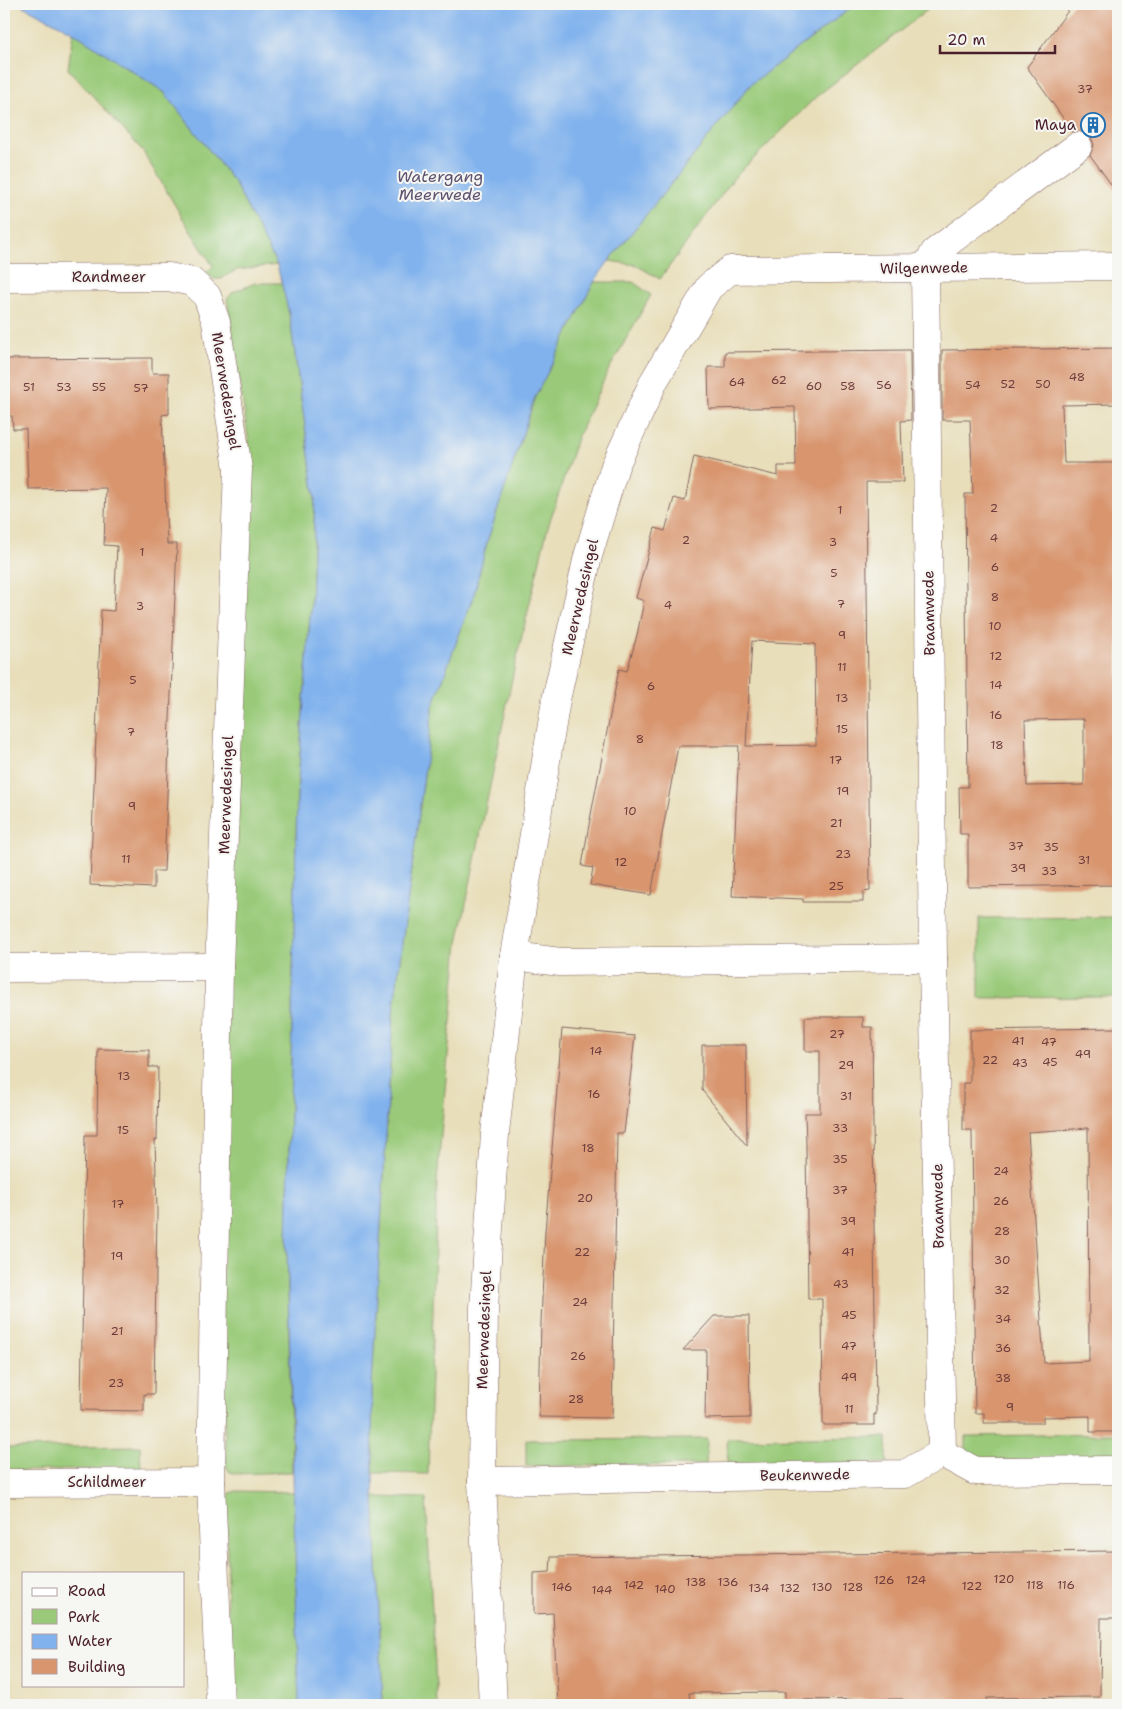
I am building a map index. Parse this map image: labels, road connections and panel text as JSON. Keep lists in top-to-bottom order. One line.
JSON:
{"streets":{"street":["Wilgenwede","Randmeer","Meerwedesingel","Braamwede","Beukenwede","Schildmeer"]},"crossings":[["Wilgenwede","Meerwedesingel"],["Wilgenwede","Braamwede"],["Randmeer","Meerwedesingel"],["Meerwedesingel","Beukenwede"],["Meerwedesingel","Schildmeer"],["Braamwede","Beukenwede"]],"water":["Watergang Meerwede"],"places":{"building":["Maya"]},"house_numbers":["37","48","62","64","52","50","56","54","60","58","51","53","55","57","2","1","4","2","3","1","6","5","8","7","4","3","10","9","12","11","5","14","6","13","16","15","7","8","18","17","19","9","10","21","37","35","23","11","31","12","39","33","25","27","41","47","14","49","22","45","43","29","13","16","31","33","15","18","35","24","37","20","26","17","39","28","22","41","19","30","43","32","24","45","34","21","47","36","26","49","38","23","28","9","11","120","126","124","138","136","142","118","116","122","146","130","128","134","132","140","144"],"legend":["Road","Park","Water","Building"],"scale_bar":"20 m"}
